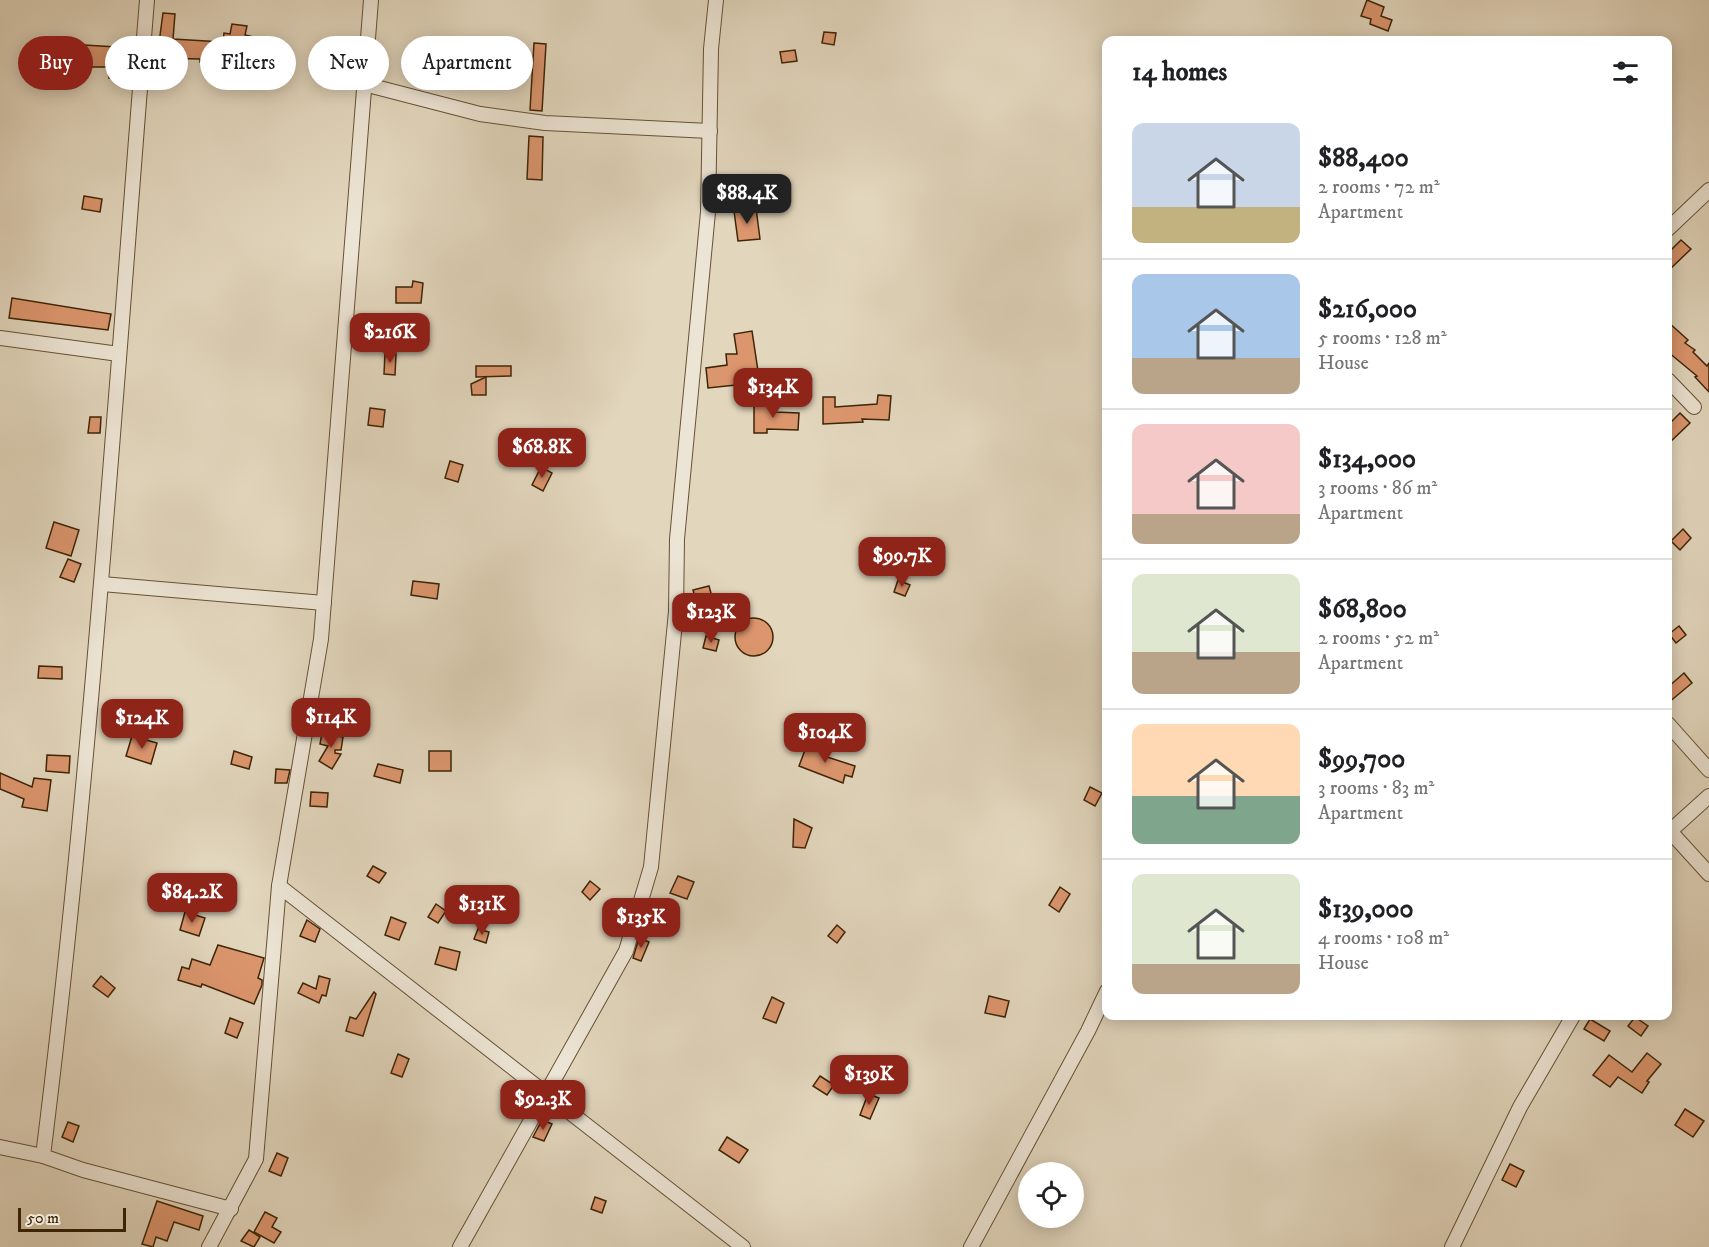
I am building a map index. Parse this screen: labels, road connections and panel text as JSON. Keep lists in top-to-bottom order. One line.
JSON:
{"scale_bar":"50 m","page":{"chip":["Buy","Rent","Filters","New","Apartment"],"heading":"14 homes","list":[{"name":"$88,400","note":"2 rooms · 72 m² · Apartment"},{"name":"$216,000","note":"5 rooms · 128 m² · House"},{"name":"$134,000","note":"3 rooms · 86 m² · Apartment"},{"name":"$68,800","note":"2 rooms · 52 m² · Apartment"},{"name":"$99,700","note":"3 rooms · 83 m² · Apartment"},{"name":"$139,000","note":"4 rooms · 108 m² · House"}],"price":["$88.4K","$216K","$134K","$68.8K","$99.7K","$123K","$114K","$124K","$104K","$84.2K","$131K","$135K","$139K","$92.3K"],"scale":"50 m"}}
